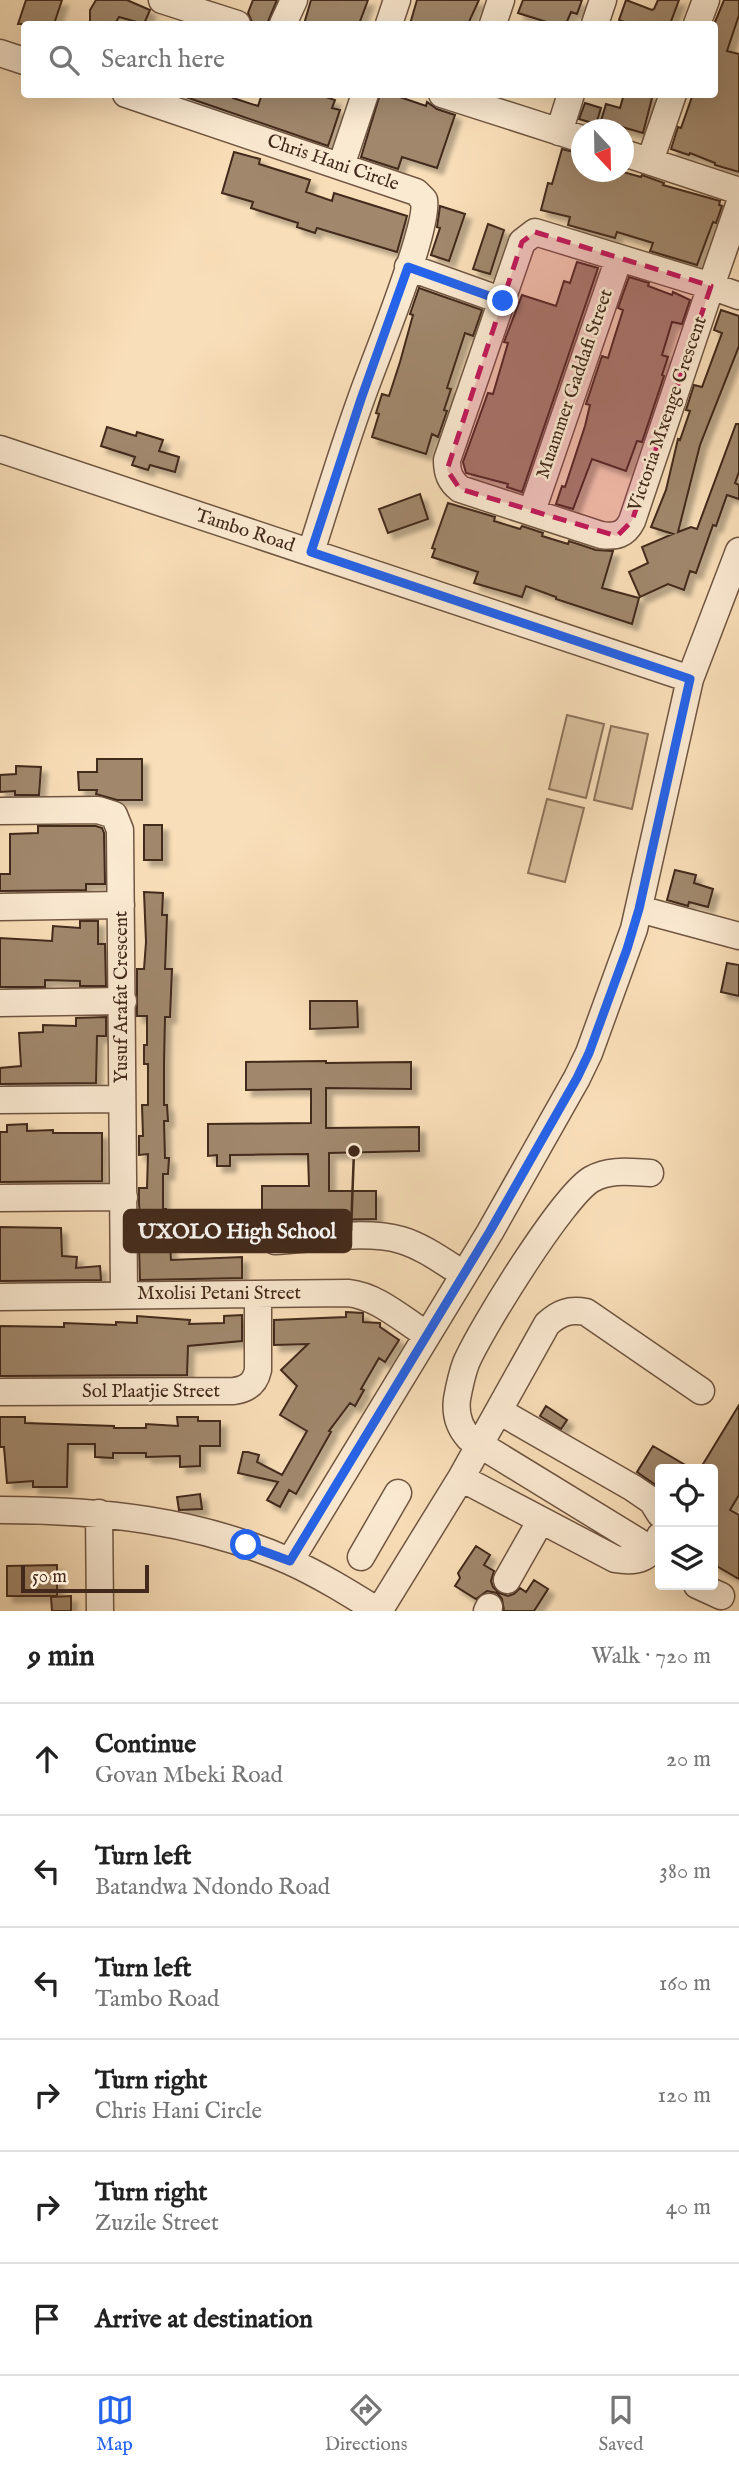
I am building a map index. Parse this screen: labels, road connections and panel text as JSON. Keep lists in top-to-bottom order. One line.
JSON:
{"streets":{"street":["Chris Hani Circle","Muammer Gaddafi Street","Victoria Mxenge Crescent","Tambo Road","Yusuf Arafat Crescent","Mxolisi Petani Street","Sol Plaatjie Street"]},"crossings":[["Chris Hani Circle","Tambo Road"],["Muammer Gaddafi Street","Victoria Mxenge Crescent"],["Yusuf Arafat Crescent","Mxolisi Petani Street"],["Mxolisi Petani Street","Sol Plaatjie Street"]],"places":["UXOLO High School"],"scale_bar":"50 m","north":"bottom","page":{"search":"Search here","scale":"50 m","heading":["9 min","Walk · 720 m"],"list":[["Continue","Govan Mbeki Road","20 m"],["Turn left","Batandwa Ndondo Road","380 m"],["Turn left","Tambo Road","160 m"],["Turn right","Chris Hani Circle","120 m"],["Turn right","Zuzile Street","40 m"],"Arrive at destination"],"nav":["Map","Directions","Saved"]}}
